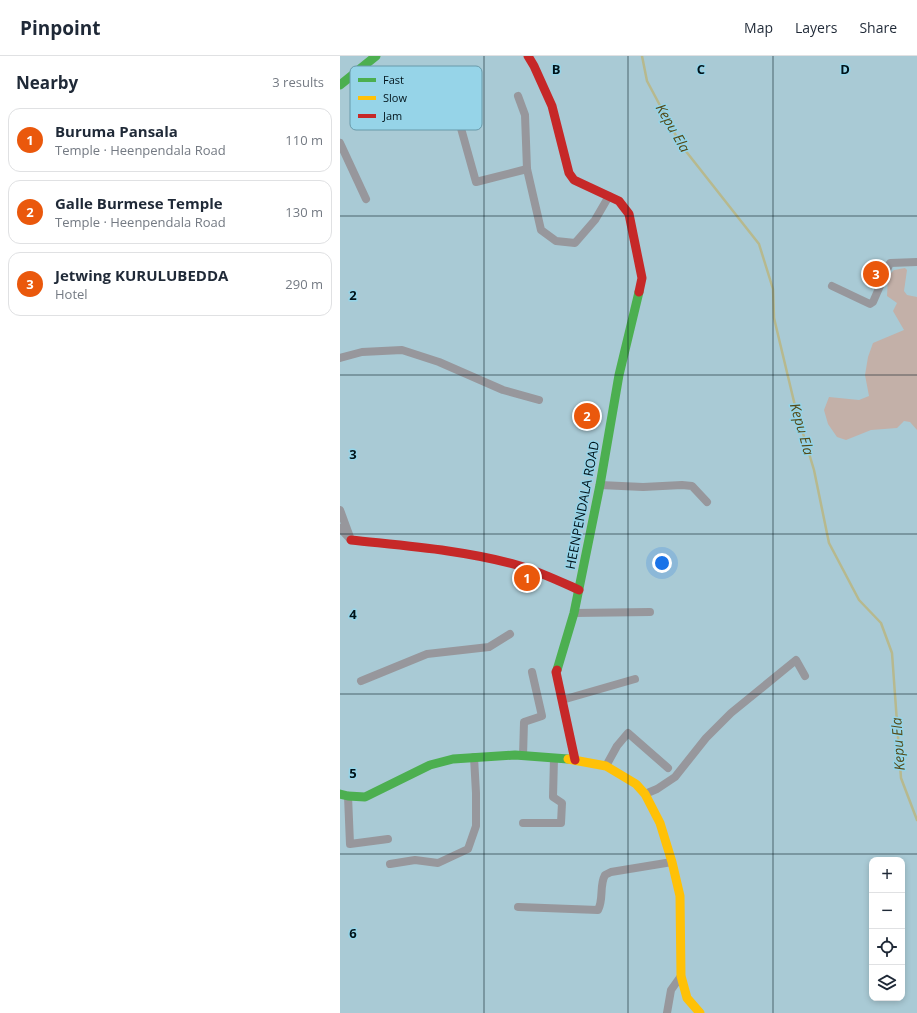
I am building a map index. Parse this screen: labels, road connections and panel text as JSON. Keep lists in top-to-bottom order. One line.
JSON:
{"streets":{"street":["HEENPENDALA ROAD"]},"water":["Kepu Ela"],"legend":["Fast","Slow","Jam"],"page":{"header":"Pinpoint","nav":["Map","Layers","Share"],"heading":["Nearby","3 results"],"list":[{"mark":"1","name":"Buruma Pansala","note":"Temple · Heenpendala Road","value":"110 m"},{"mark":"2","name":"Galle Burmese Temple","note":"Temple · Heenpendala Road","value":"130 m"},{"mark":"3","name":"Jetwing KURULUBEDDA","note":"Hotel","value":"290 m"}],"pins":["3","2","1"],"map_buttons":["+","−"]},"grid":{"columns":["B","C","D"],"rows":["2","3","4","5","6"]}}
